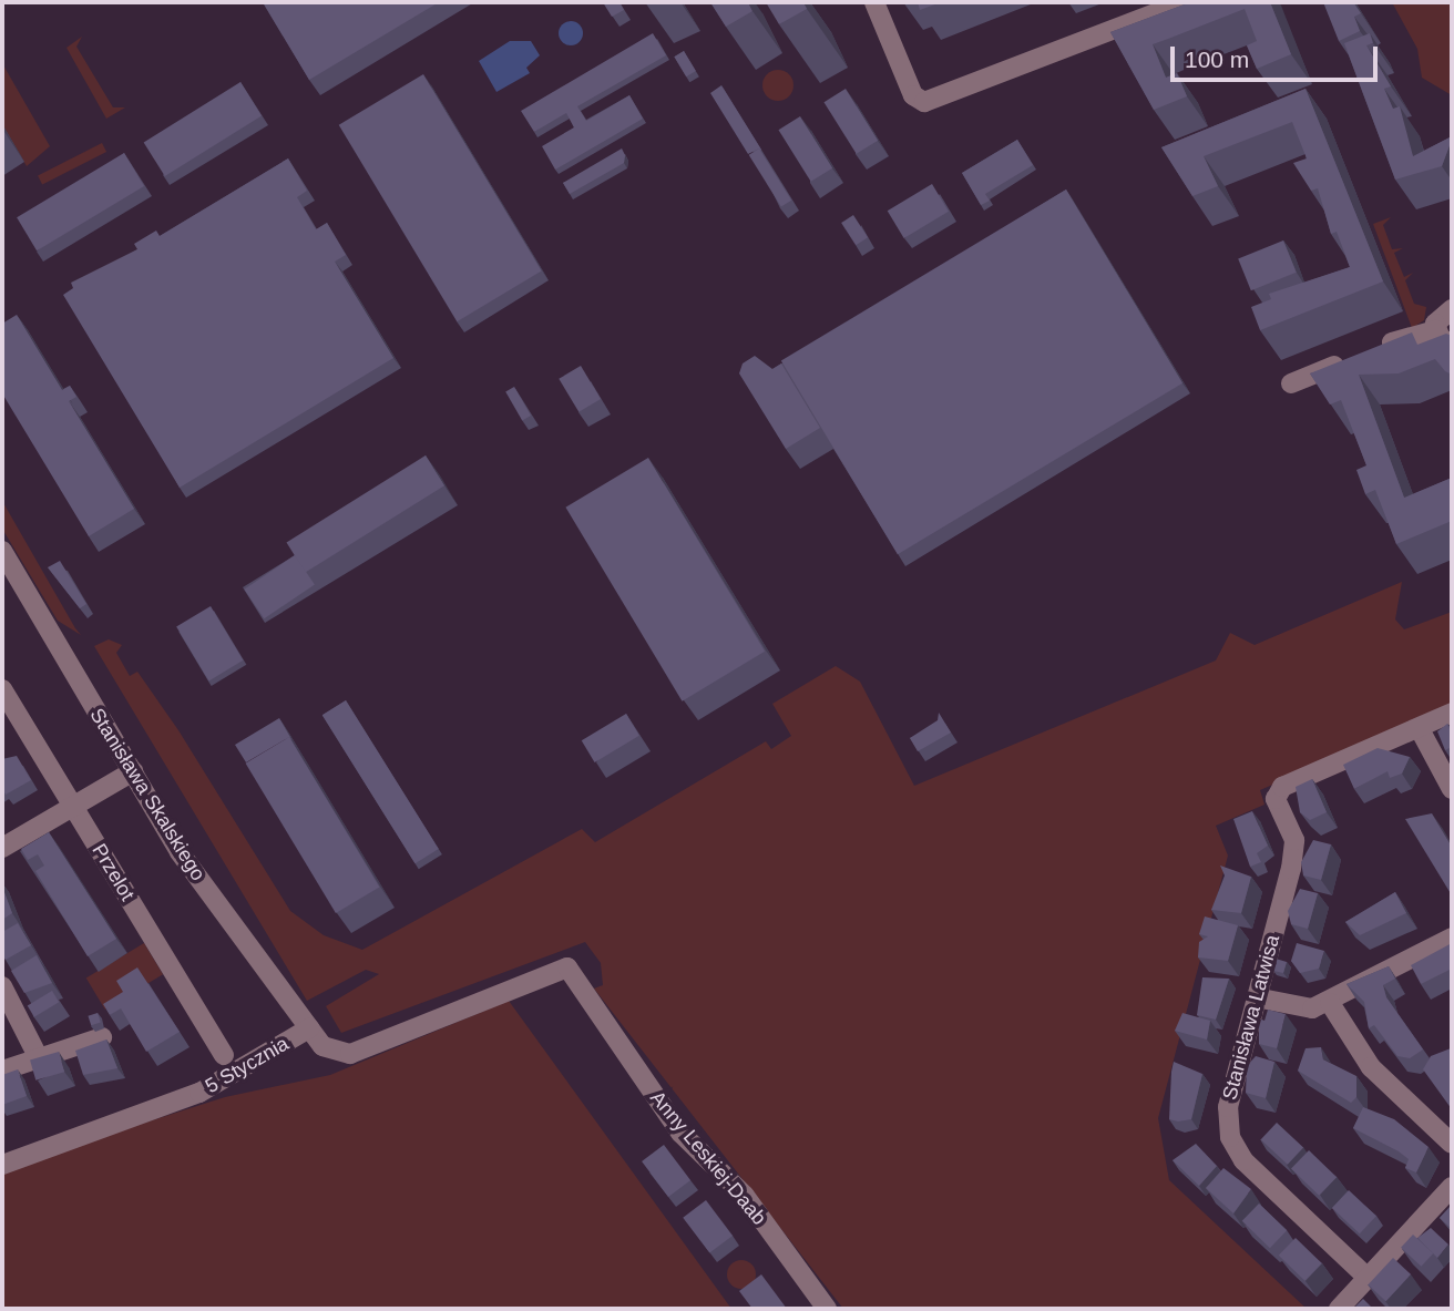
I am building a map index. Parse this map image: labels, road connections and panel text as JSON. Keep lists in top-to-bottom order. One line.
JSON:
{"streets":{"street":["Stanisława Skalskiego","Przelot","Stanisława Latwisa","5 Stycznia","Anny Leskiej-Daab"]},"crossings":[["Stanisława Skalskiego","5 Stycznia"],["5 Stycznia","Anny Leskiej-Daab"]],"scale_bar":"100 m"}
